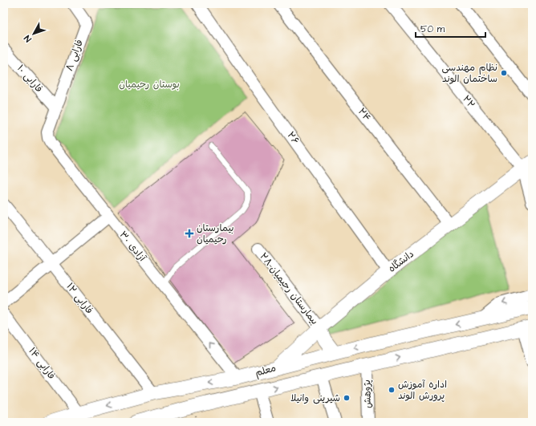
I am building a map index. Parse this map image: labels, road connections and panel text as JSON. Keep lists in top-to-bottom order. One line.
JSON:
{"streets":{"street":["فارابی ۸","فارابی ۱۰","۲۲","۲۴","۲۶","آزادی ۳۰","دانشگاه","۲۸-بیمارستان رحیمیان","فارابی ۱۲","فارابی ۱۴","معلم","پژوهش"]},"crossings":[["فارابی ۸","فارابی ۱۰"],["فارابی ۸","آزادی ۳۰"],["فارابی ۱۰","آزادی ۳۰"],["۲۲","دانشگاه"],["۲۴","دانشگاه"],["۲۶","دانشگاه"],["آزادی ۳۰","معلم"],["دانشگاه","۲۸-بیمارستان رحیمیان"],["دانشگاه","معلم"],["فارابی ۱۲","معلم"],["فارابی ۱۴","معلم"],["معلم","پژوهش"]],"one_way":["آزادی ۳۰"],"parks":["بوستان رحیمیان"],"places":{"other":["نظام مهندسی ساختمان الوند","اداره آموزش پرورش الوند","شیرینی وانیلا"],"health":["بیمارستان رحیمیان"]},"scale_bar":"50 m","north":"bottom left"}
